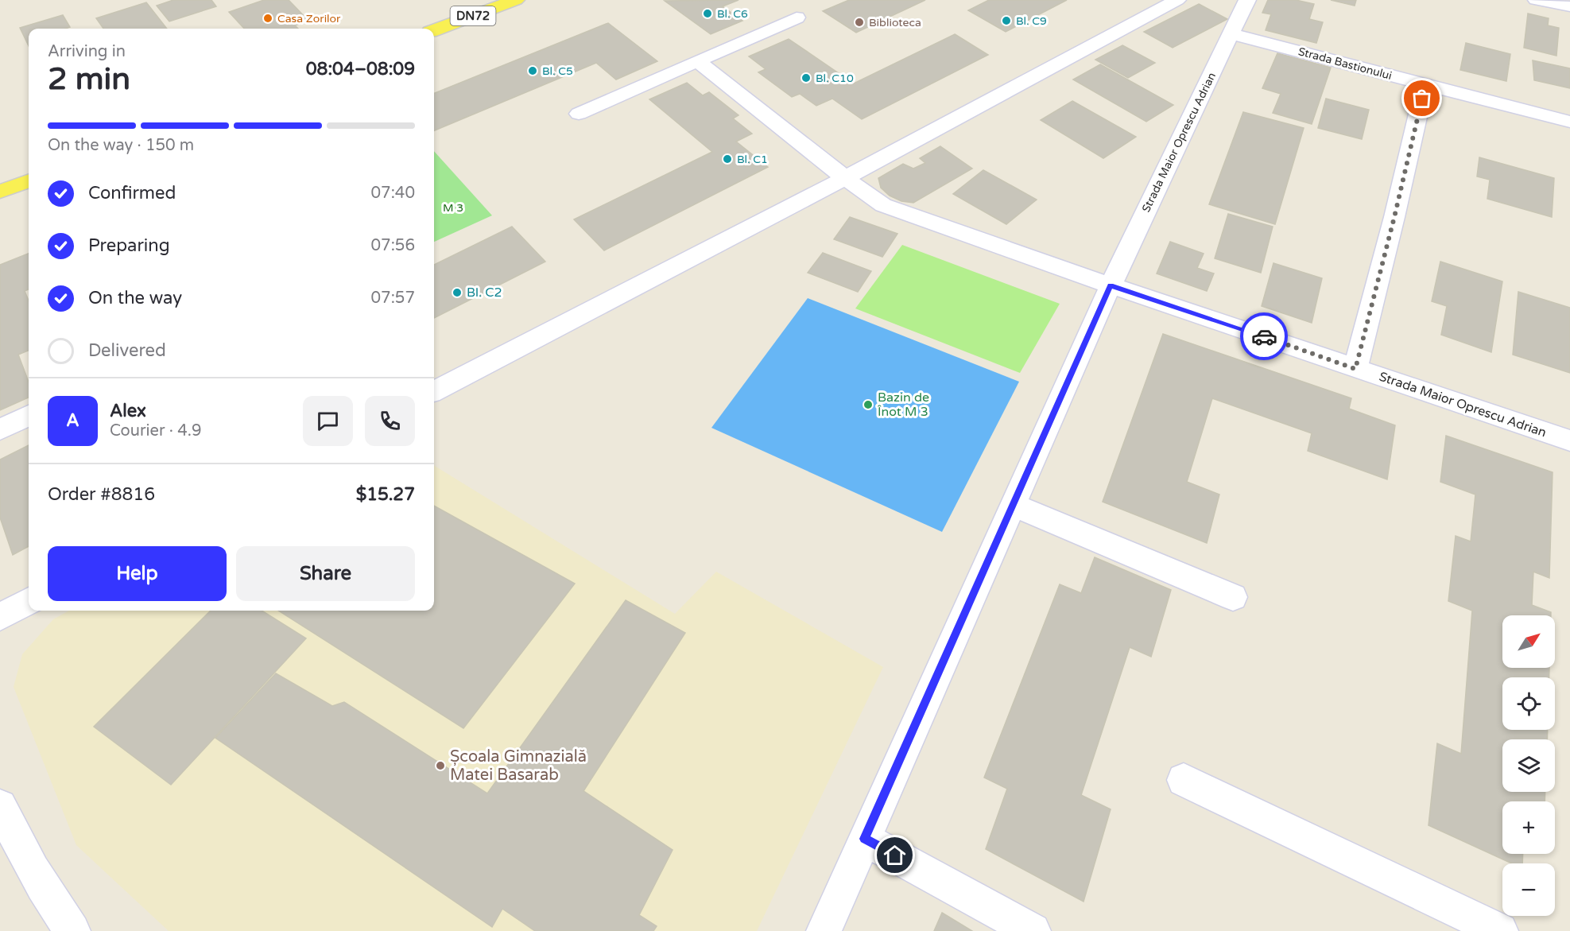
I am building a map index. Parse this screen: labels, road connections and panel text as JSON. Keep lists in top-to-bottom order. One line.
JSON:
{"streets":{"main road":["DN72"],"street":["Strada Bastionului","Strada Maior Oprescu Adrian"]},"crossings":[["Strada Bastionului","Strada Maior Oprescu Adrian"]],"parks":["M 3"],"places":["Bl. C6","Casa Zorilor","Bl. C9","Biblioteca","Bl. C5","Bl. C10","Bl. C1","Bl. C2","Bazin de Înot M 3","Școala Gimnazială Matei Basarab"],"north":"top right","page":{"heading":["2 min","Arriving in","08:04–08:09"],"panel":["Alex","Courier · 4.9","Order #8816","$15.27"],"bar":"On the way · 150 m","list":[["Confirmed","07:40"],["Preparing","07:56"],["On the way","07:57"],"Delivered"],"round":"A","buttons":["Help","Share"],"map_buttons":["+","−"]}}
